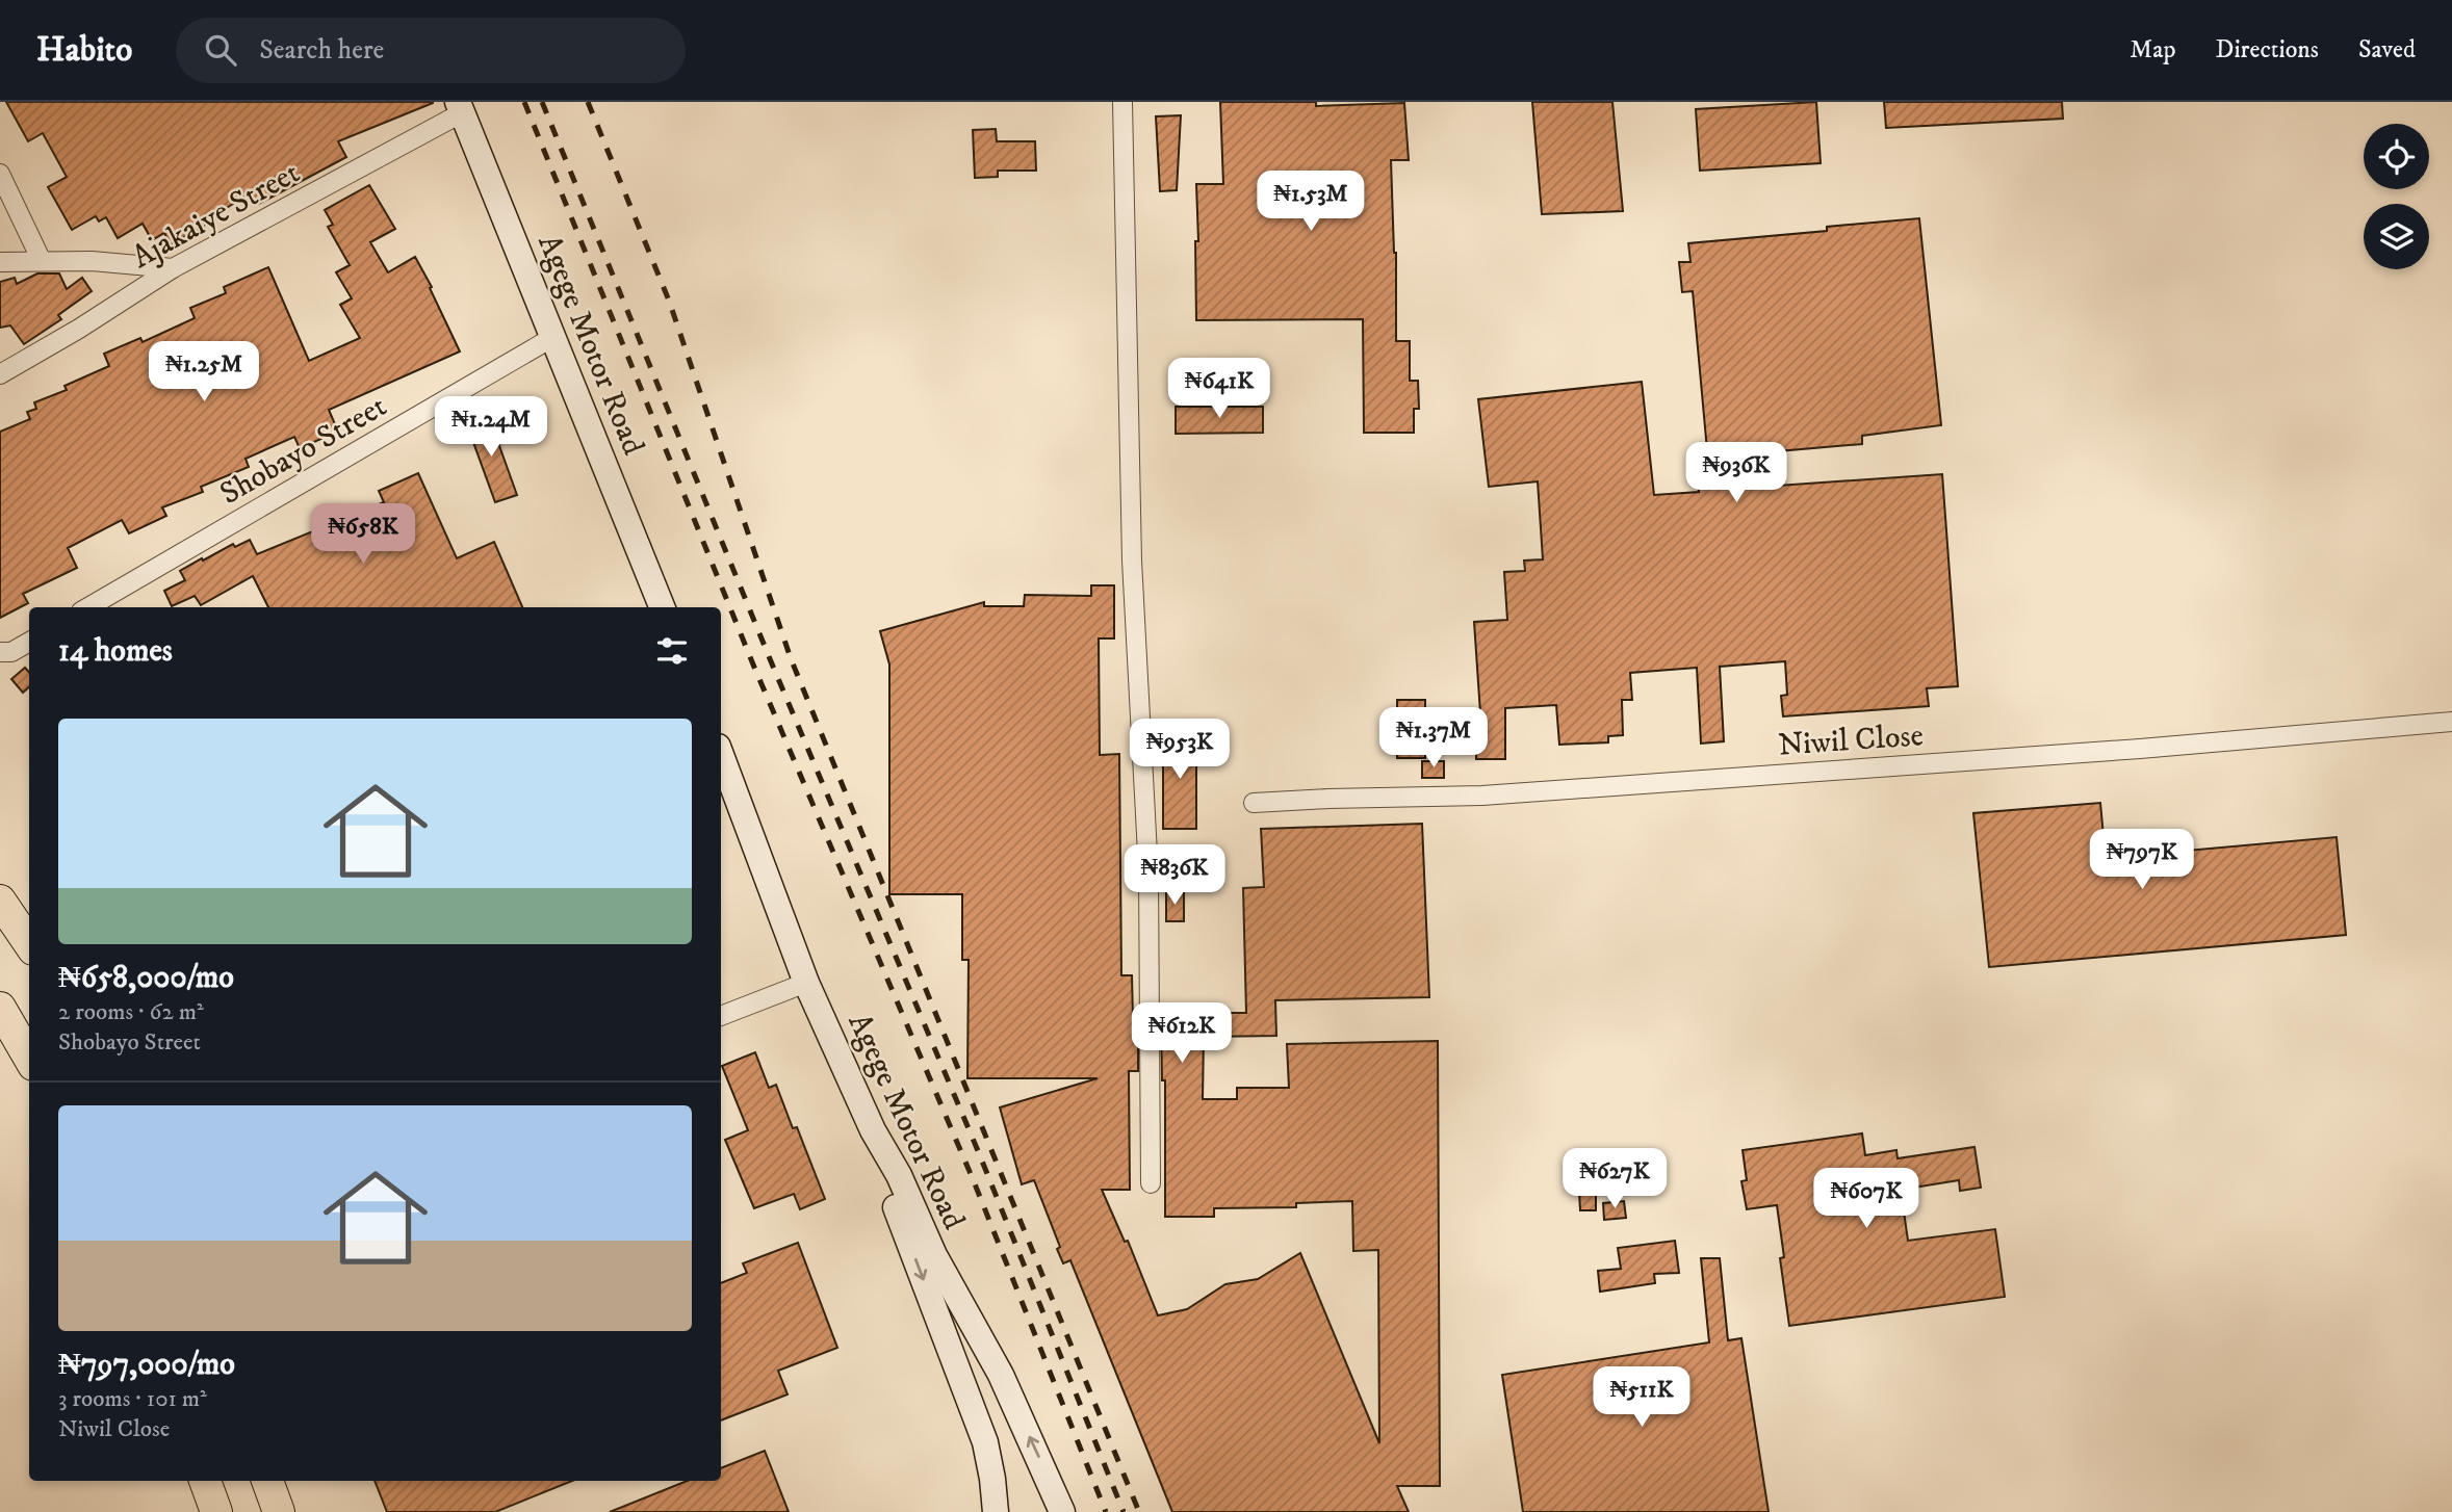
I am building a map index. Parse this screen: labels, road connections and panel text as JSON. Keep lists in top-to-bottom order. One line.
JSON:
{"streets":{"main road":["Agege Motor Road"],"street":["Ajakaiye Street","Shobayo Street","Niwil Close"]},"crossings":[["Ajakaiye Street","Agege Motor Road"],["Agege Motor Road","Shobayo Street"]],"page":{"header":"Habito","search":"Search here","nav":["Map","Directions","Saved"],"price":["₦1.53M","₦1.25M","₦641K","₦1.24M","₦936K","₦658K","₦1.37M","₦953K","₦797K","₦836K","₦612K","₦627K","₦607K","₦511K"],"heading":"14 homes","list":[{"name":"₦658,000/mo","note":"2 rooms · 62 m² · Shobayo Street"},{"name":"₦797,000/mo","note":"3 rooms · 101 m² · Niwil Close"}]}}
